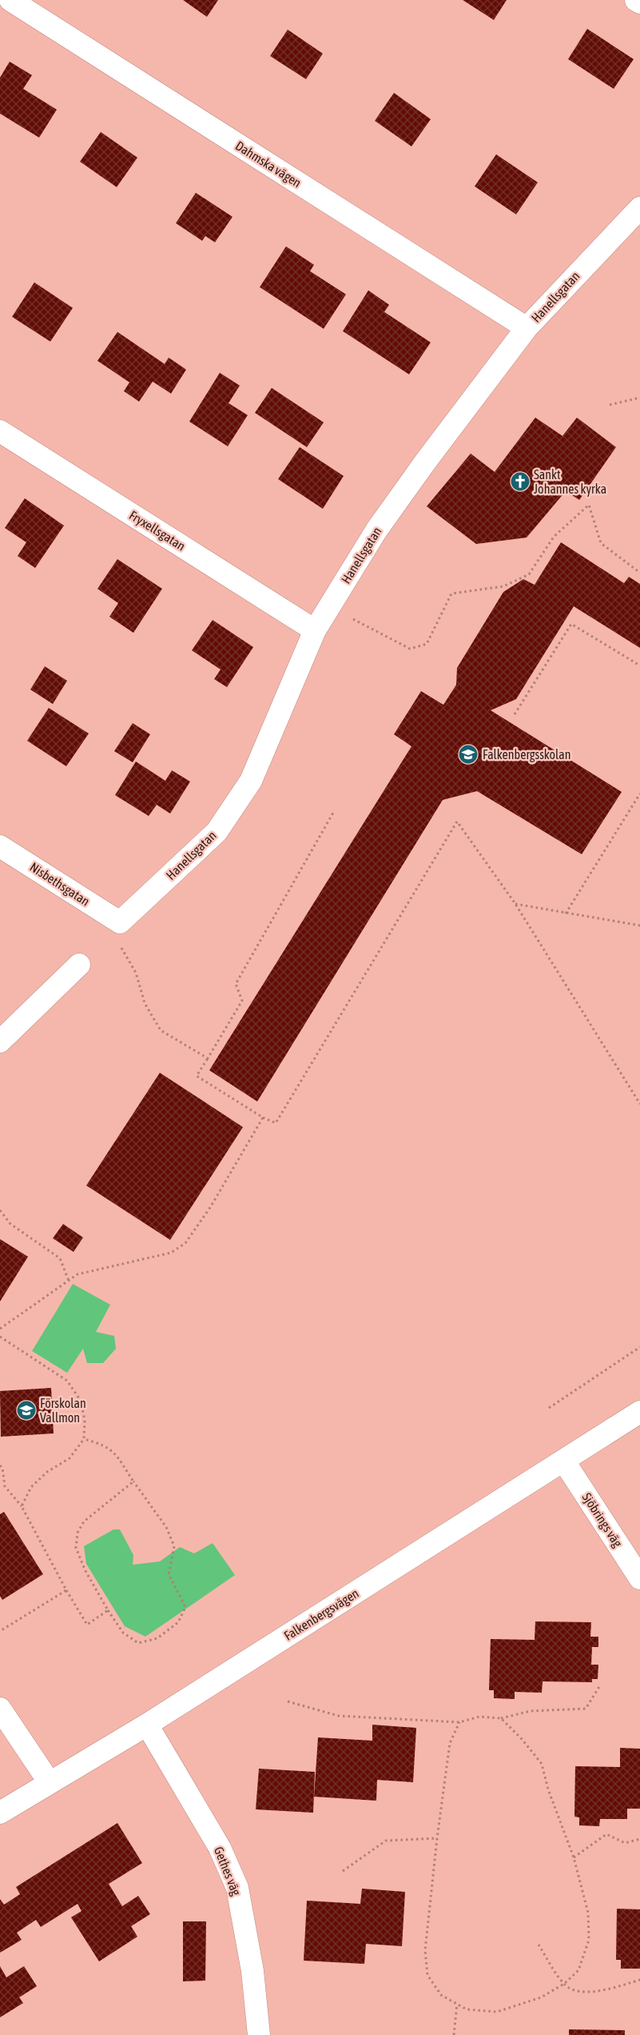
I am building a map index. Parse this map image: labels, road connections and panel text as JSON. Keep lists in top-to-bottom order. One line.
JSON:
{"streets":{"street":["Dahmska vägen","Hanellsgatan","Fryxellsgatan","Nisbethsgatan","Sjöbrings väg","Falkenbergsvägen","Gethes väg"]},"crossings":[["Dahmska vägen","Hanellsgatan"],["Hanellsgatan","Fryxellsgatan"],["Hanellsgatan","Nisbethsgatan"],["Sjöbrings väg","Falkenbergsvägen"],["Falkenbergsvägen","Gethes väg"]],"places":{"church":["Sankt Johannes kyrka"],"school or university":["Falkenbergsskolan","Förskolan Vallmon"]}}
